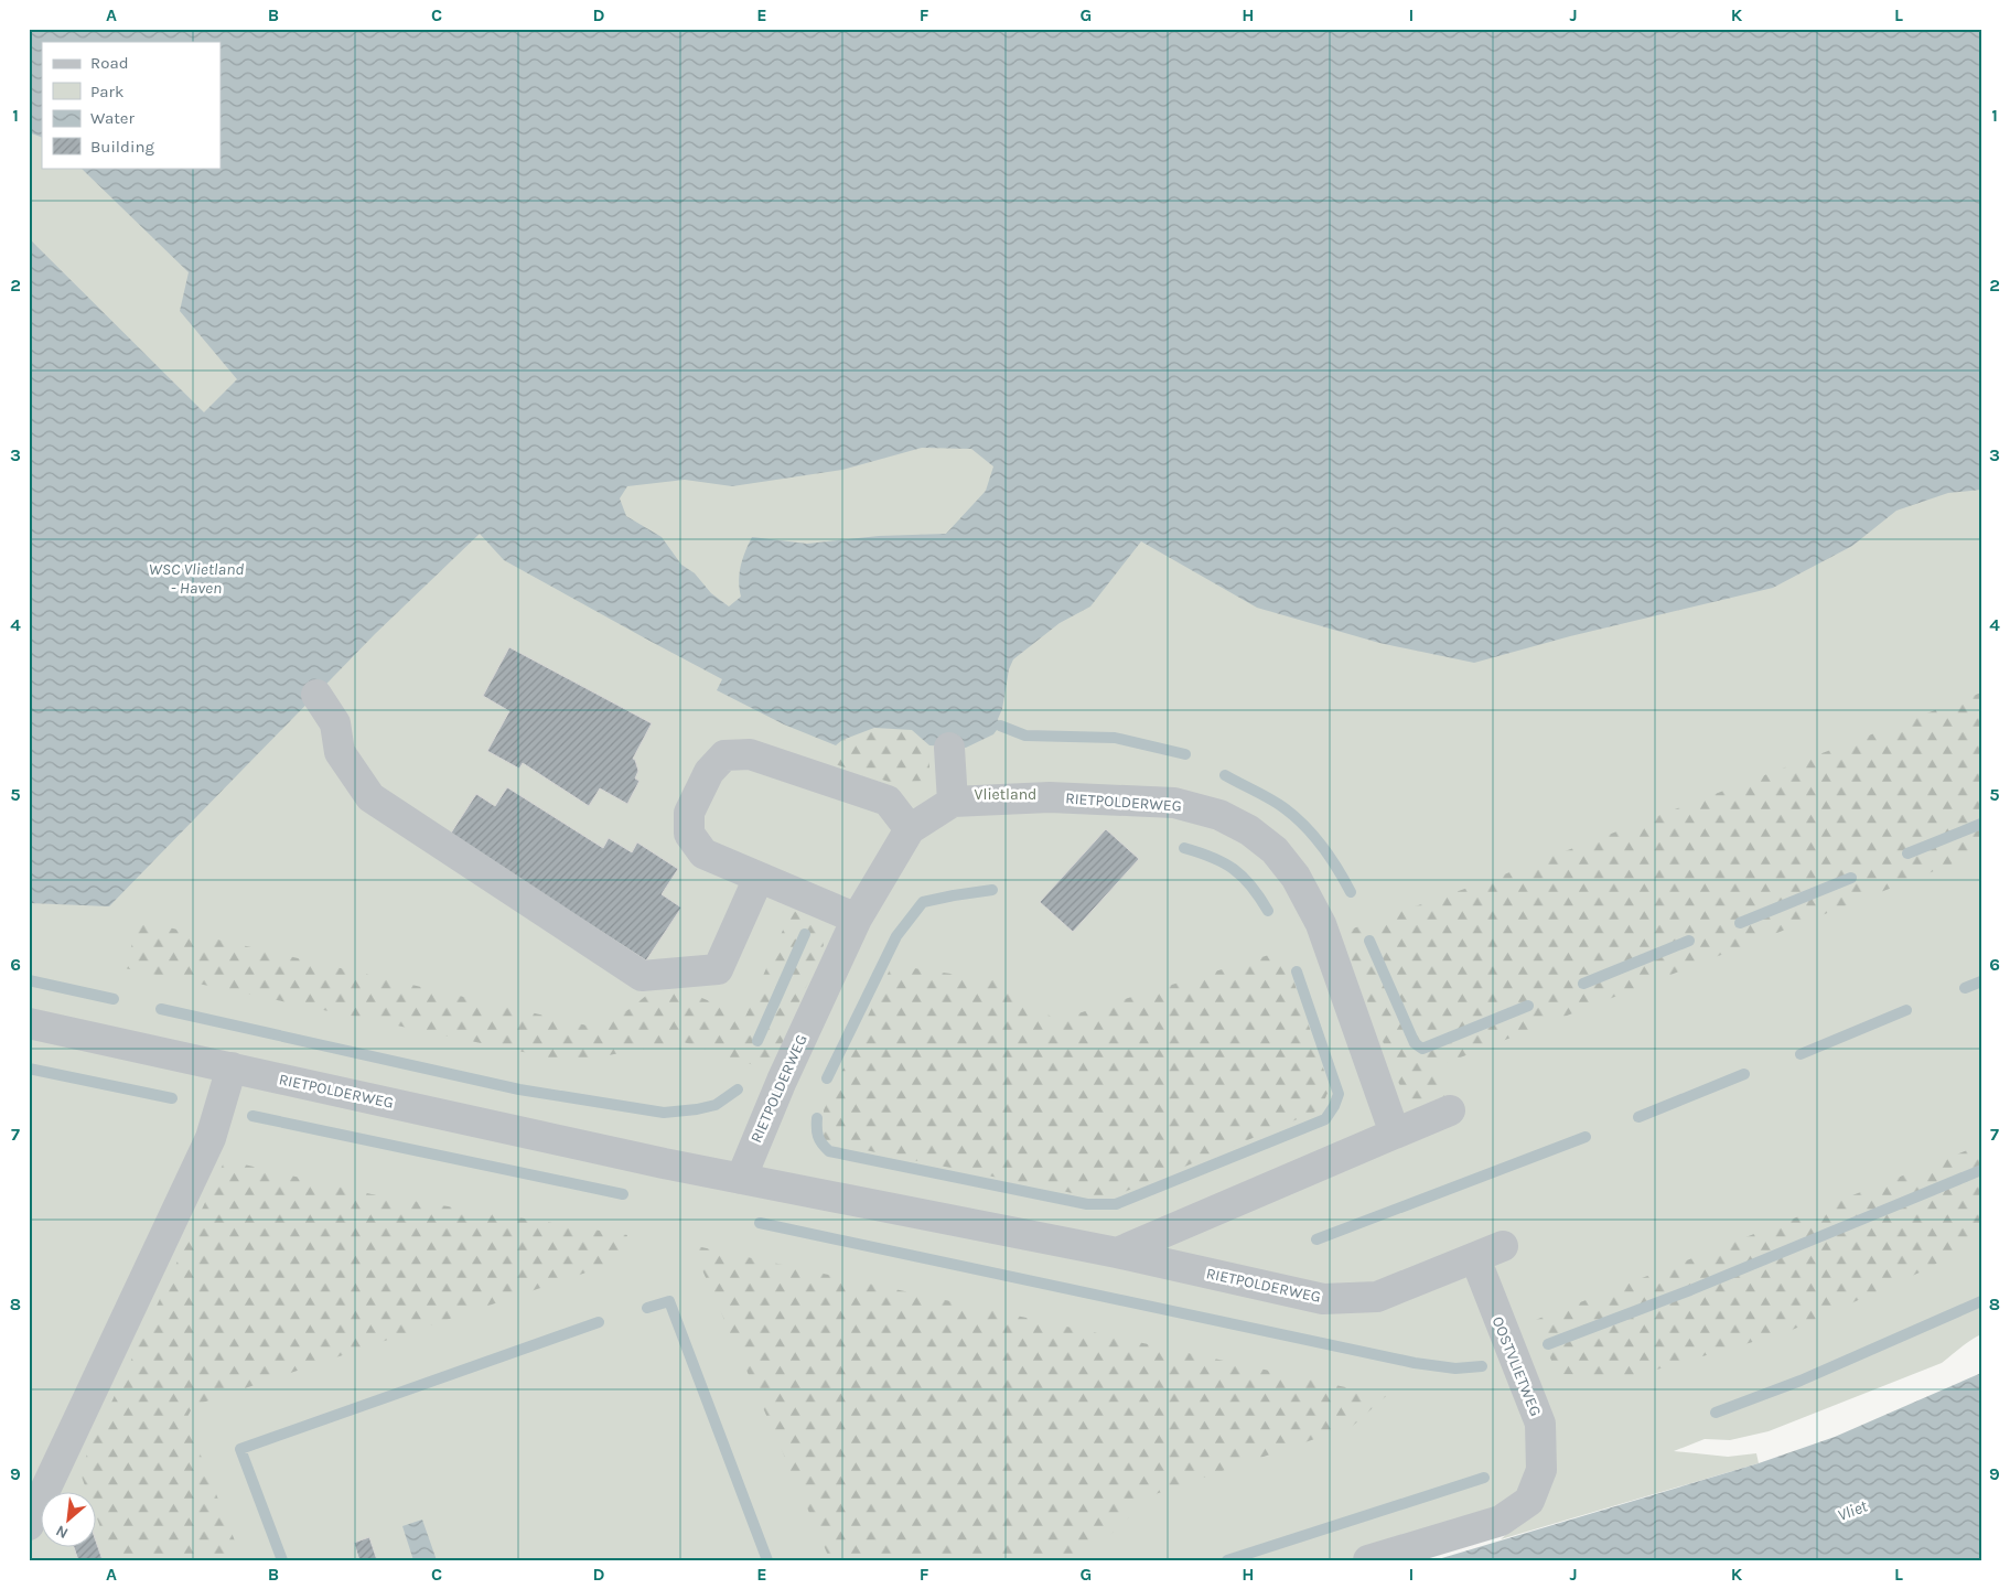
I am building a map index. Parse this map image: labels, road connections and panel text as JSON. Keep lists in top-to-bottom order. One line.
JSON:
{"streets":{"street":["RIETPOLDERWEG","OOSTVLIETWEG"]},"crossings":[["RIETPOLDERWEG","OOSTVLIETWEG"]],"water":["WSC Vlietland - Haven","Vliet"],"parks":["Vlietland"],"legend":["Road","Park","Water","Building"],"north":"bottom left","grid":{"columns":["A","B","C","D","E","F","G","H","I","J","K","L"],"rows":["1","2","3","4","5","6","7","8","9"]}}
